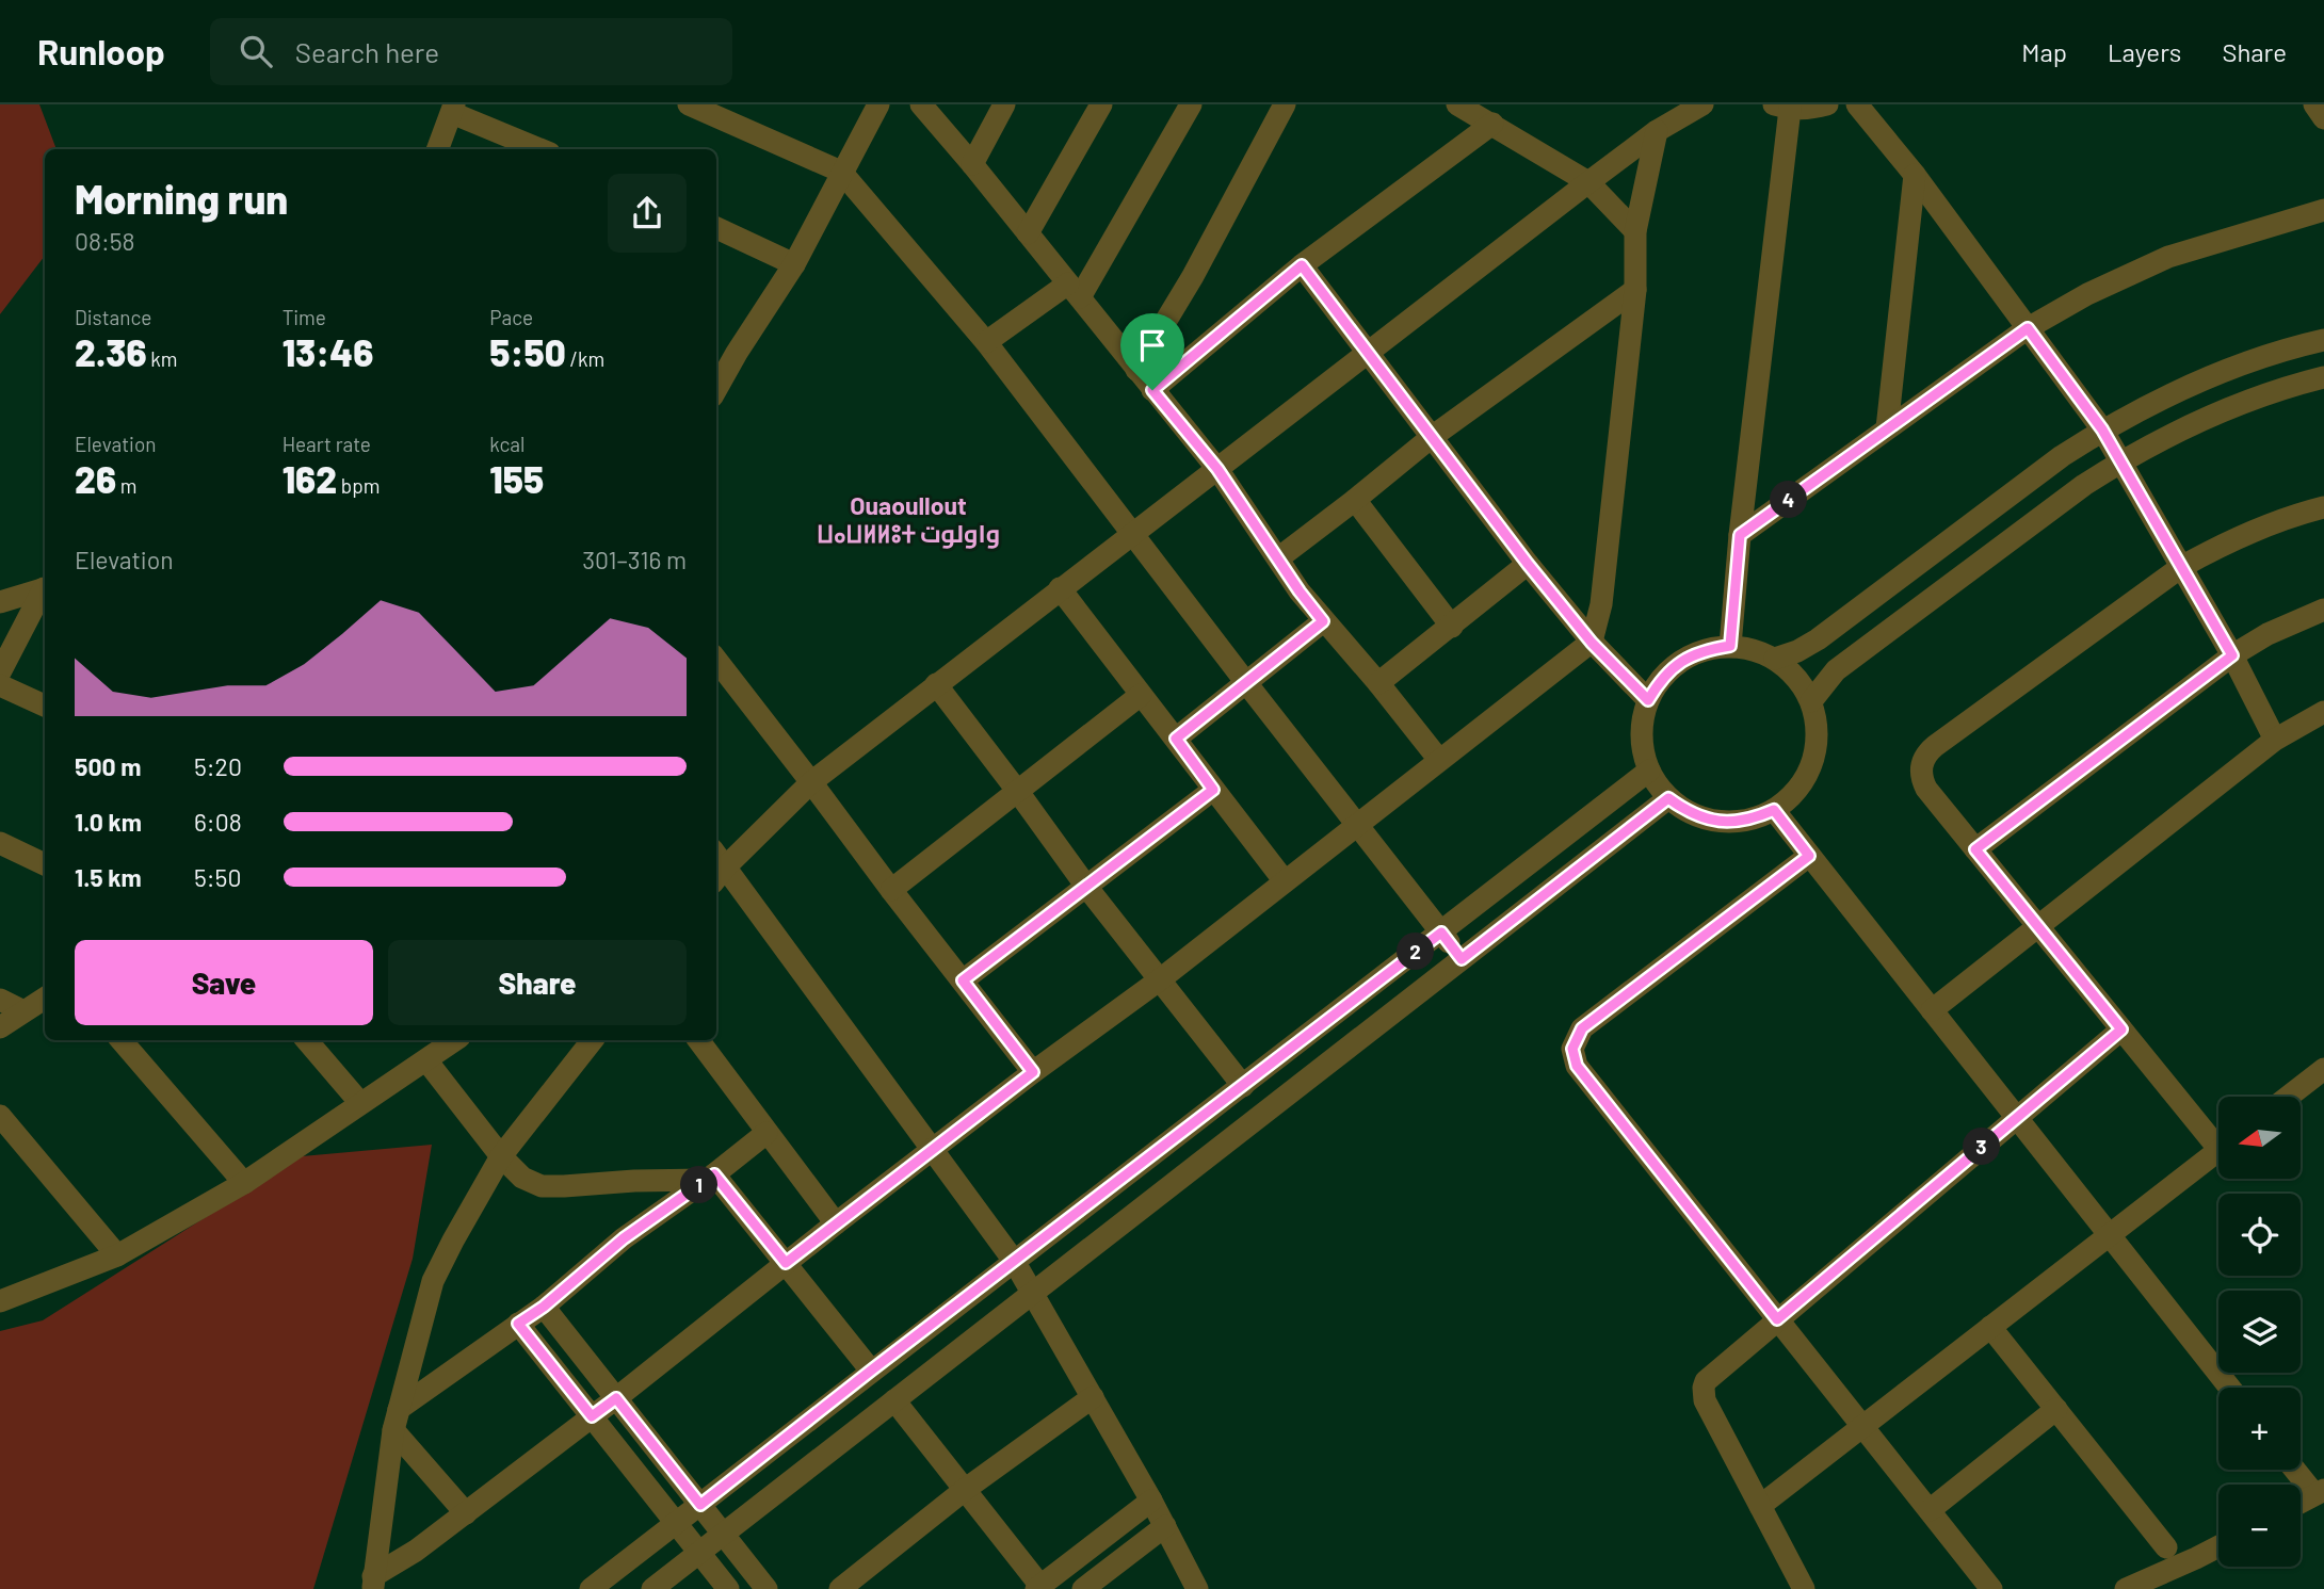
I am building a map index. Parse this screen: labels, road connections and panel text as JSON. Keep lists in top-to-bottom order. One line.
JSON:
{"districts":["Ouaoullout ⵡⴰⵡⵍⵍⵓⵜ واولوت"],"north":"left","page":{"header":"Runloop","search":"Search here","nav":["Map","Layers","Share"],"heading":["Morning run","08:58"],"stats":[["Distance","2.36 km"],["Time","13:46"],["Pace","5:50 /km"],["Elevation","26 m"],["Heart rate","162 bpm"],["kcal","155"]],"pins":["4","2","3","1"],"chart":["Elevation","301–316 m"],"list":[{"name":"500 m","note":"5:20"},{"name":"1.0 km","note":"6:08"},{"name":"1.5 km","note":"5:50"}],"buttons":["Save","Share"],"map_buttons":["+","−"]}}
